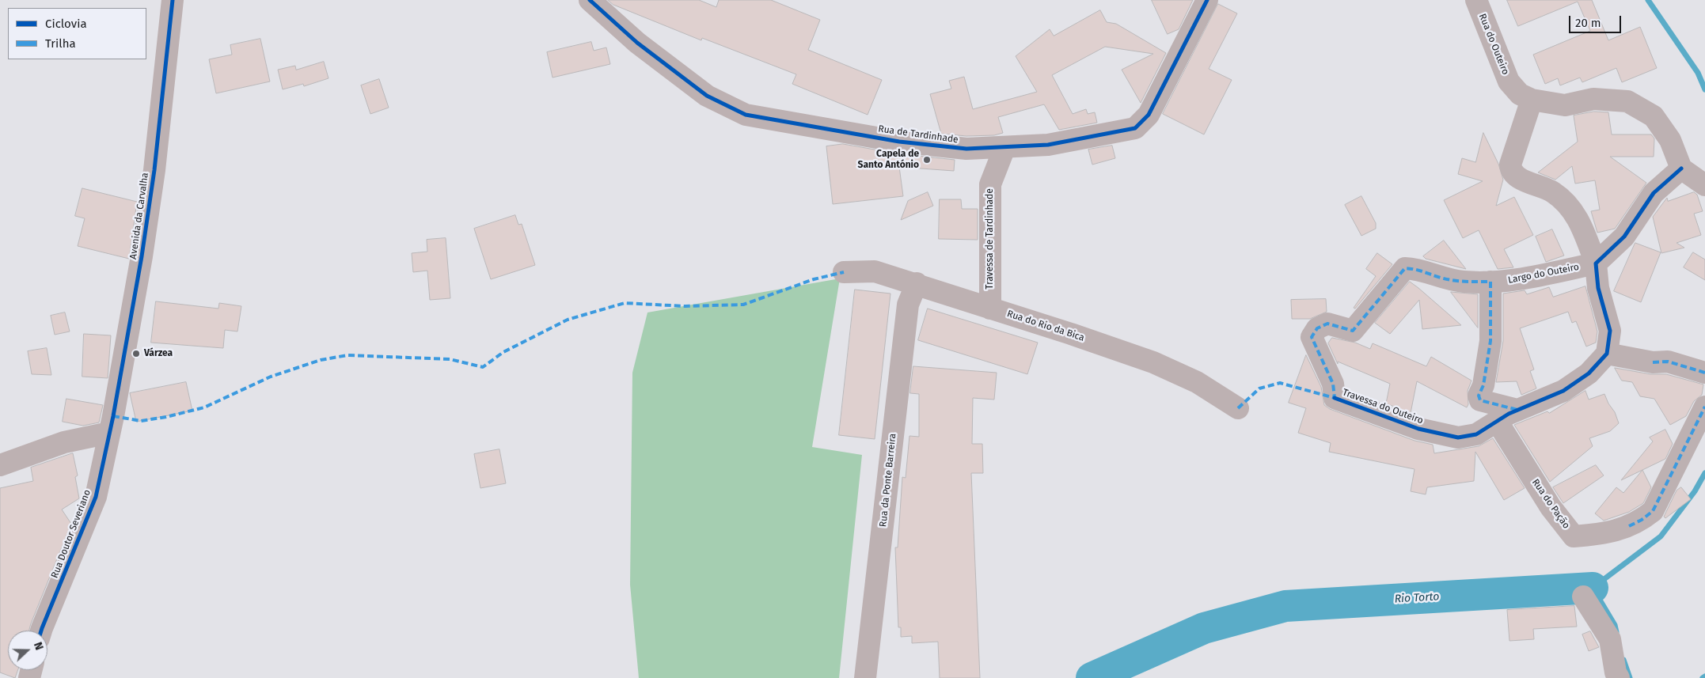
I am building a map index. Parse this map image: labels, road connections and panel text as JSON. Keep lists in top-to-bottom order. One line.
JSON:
{"streets":{"street":["Rua do Outeiro","Rua de Tardinhade","Avenida da Carvalha","Travessa de Tardinhade","Largo do Outeiro","Rua do Rio da Bica","Travessa do Outeiro","Rua da Ponte Barreira","Rua do Pação","Rua Doutor Severiano"]},"crossings":[["Rua de Tardinhade","Travessa de Tardinhade"],["Avenida da Carvalha","Rua Doutor Severiano"],["Travessa de Tardinhade","Rua do Rio da Bica"],["Largo do Outeiro","Travessa do Outeiro"],["Rua do Rio da Bica","Rua da Ponte Barreira"],["Travessa do Outeiro","Rua do Pação"]],"water":["Rio Torto"],"places":["Capela de Santo António","Várzea"],"legend":["Ciclovia","Trilha"],"scale_bar":"20 m","north":"right"}
